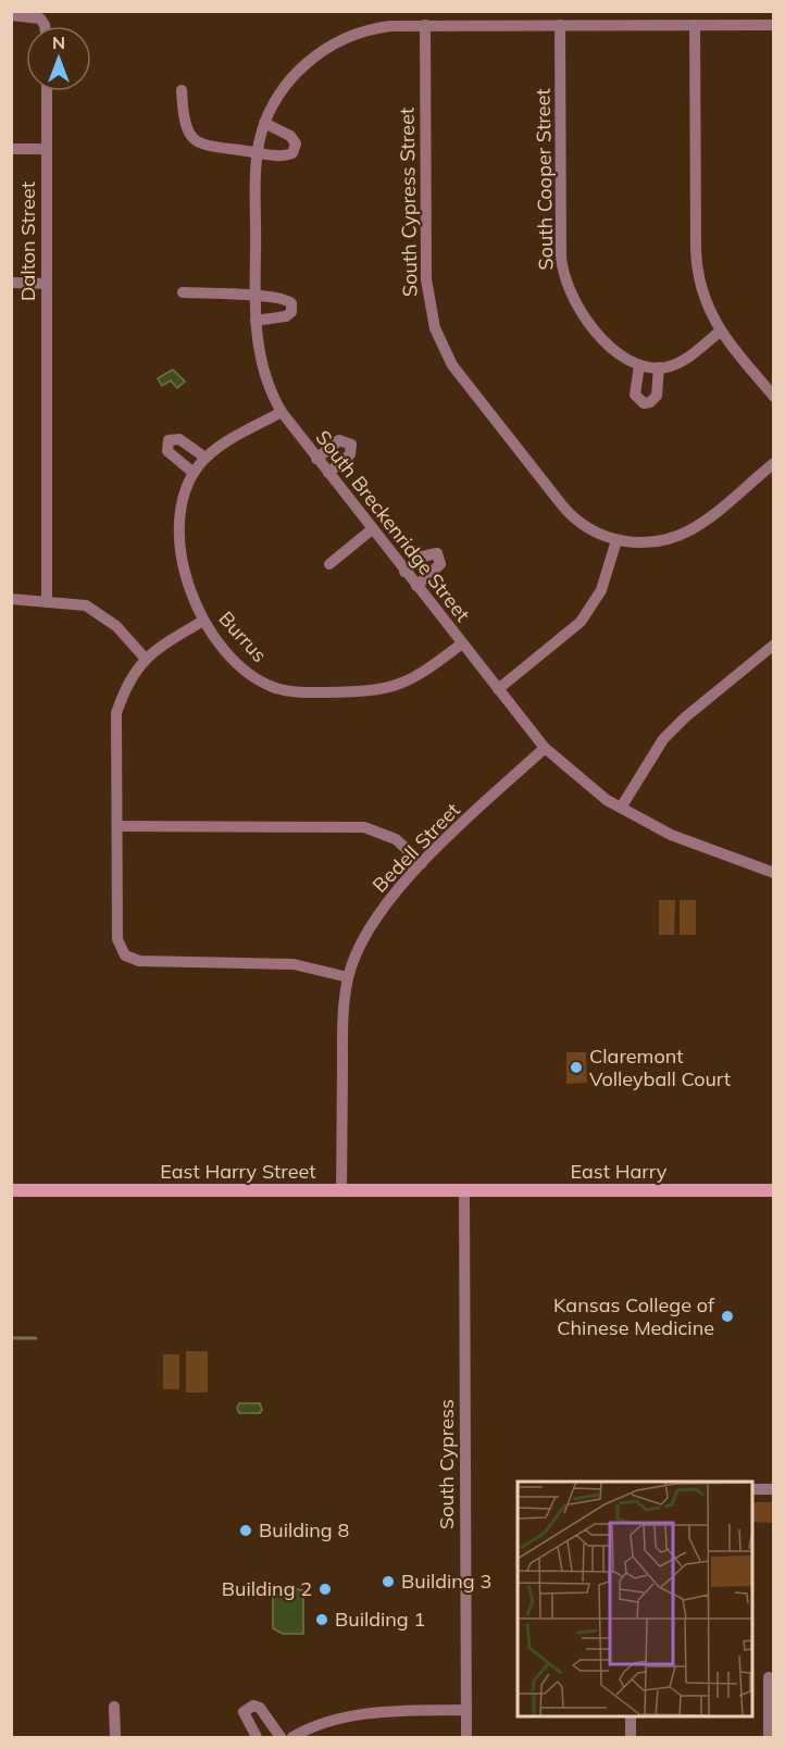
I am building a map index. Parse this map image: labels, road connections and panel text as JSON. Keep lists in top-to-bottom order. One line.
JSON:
{"streets":{"main road":["East Harry Street","East Harry"],"street":["South Cooper Street","South Cypress Street","Dalton Street","South Breckenridge Street","Burrus","Bedell Street","South Cypress"]},"crossings":[["South Cooper Street","South Breckenridge Street"],["South Cypress Street","South Breckenridge Street"],["South Breckenridge Street","Burrus"],["South Breckenridge Street","Bedell Street"],["Bedell Street","East Harry Street"],["East Harry Street","East Harry"],["East Harry Street","South Cypress"],["East Harry","South Cypress"]],"places":["Claremont Volleyball Court","Kansas College of Chinese Medicine","Building 8","Building 3","Building 2","Building 1"],"north":"top"}
